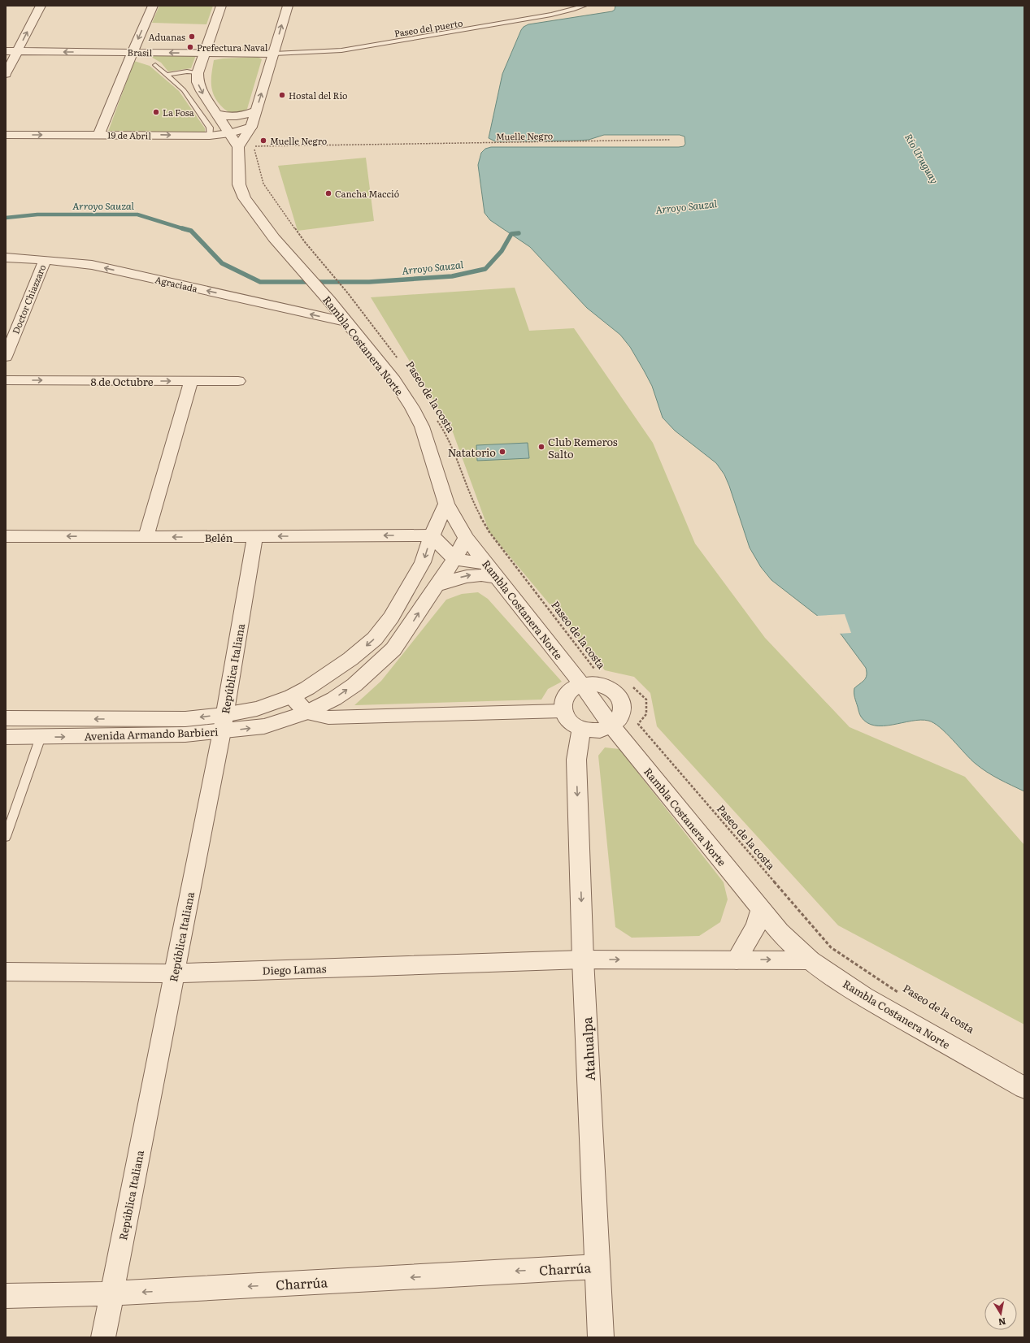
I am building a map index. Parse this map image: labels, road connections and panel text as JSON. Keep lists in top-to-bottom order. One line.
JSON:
{"streets":{"street":["Brasil","19 de Abril","Agraciada","Doctor Chiazzaro","Rambla Costanera Norte","8 de Octubre","Belén","República Italiana","Avenida Armando Barbieri","Diego Lamas","Atahualpa","Charrúa"],"lane":["Paseo del puerto"],"path":["Muelle Negro","Paseo de la costa"]},"crossings":[["Paseo del puerto","Brasil"],["Muelle Negro","Paseo de la costa"],["Agraciada","Doctor Chiazzaro"],["Agraciada","Rambla Costanera Norte"],["Rambla Costanera Norte","Avenida Armando Barbieri"],["Rambla Costanera Norte","Diego Lamas"],["Belén","República Italiana"],["Belén","Avenida Armando Barbieri"],["República Italiana","Avenida Armando Barbieri"],["República Italiana","Diego Lamas"],["República Italiana","Charrúa"],["Diego Lamas","Atahualpa"],["Atahualpa","Charrúa"]],"one_way":["Brasil","19 de Abril","Agraciada","8 de Octubre","Belén","Atahualpa","Charrúa"],"water":["Río Uruguay","Arroyo Sauzal"],"places":["Aduanas","Prefectura Naval","Hostal del Río","La Fosa","Muelle Negro","Cancha Macció","Club Remeros Salto","Natatorio"],"north":"bottom"}
